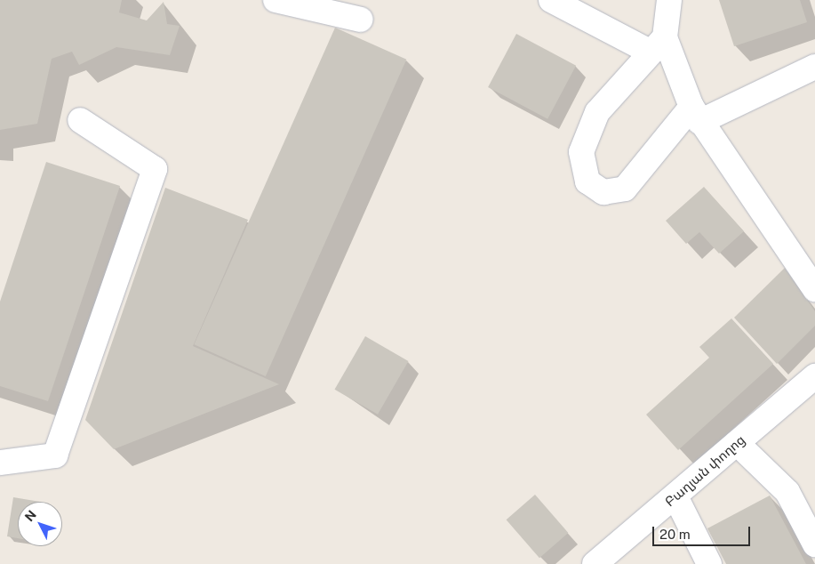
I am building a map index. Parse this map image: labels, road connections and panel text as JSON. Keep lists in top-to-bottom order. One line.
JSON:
{"streets":{"street":["Բաղյան փողոց"]},"scale_bar":"20 m","north":"top left"}
